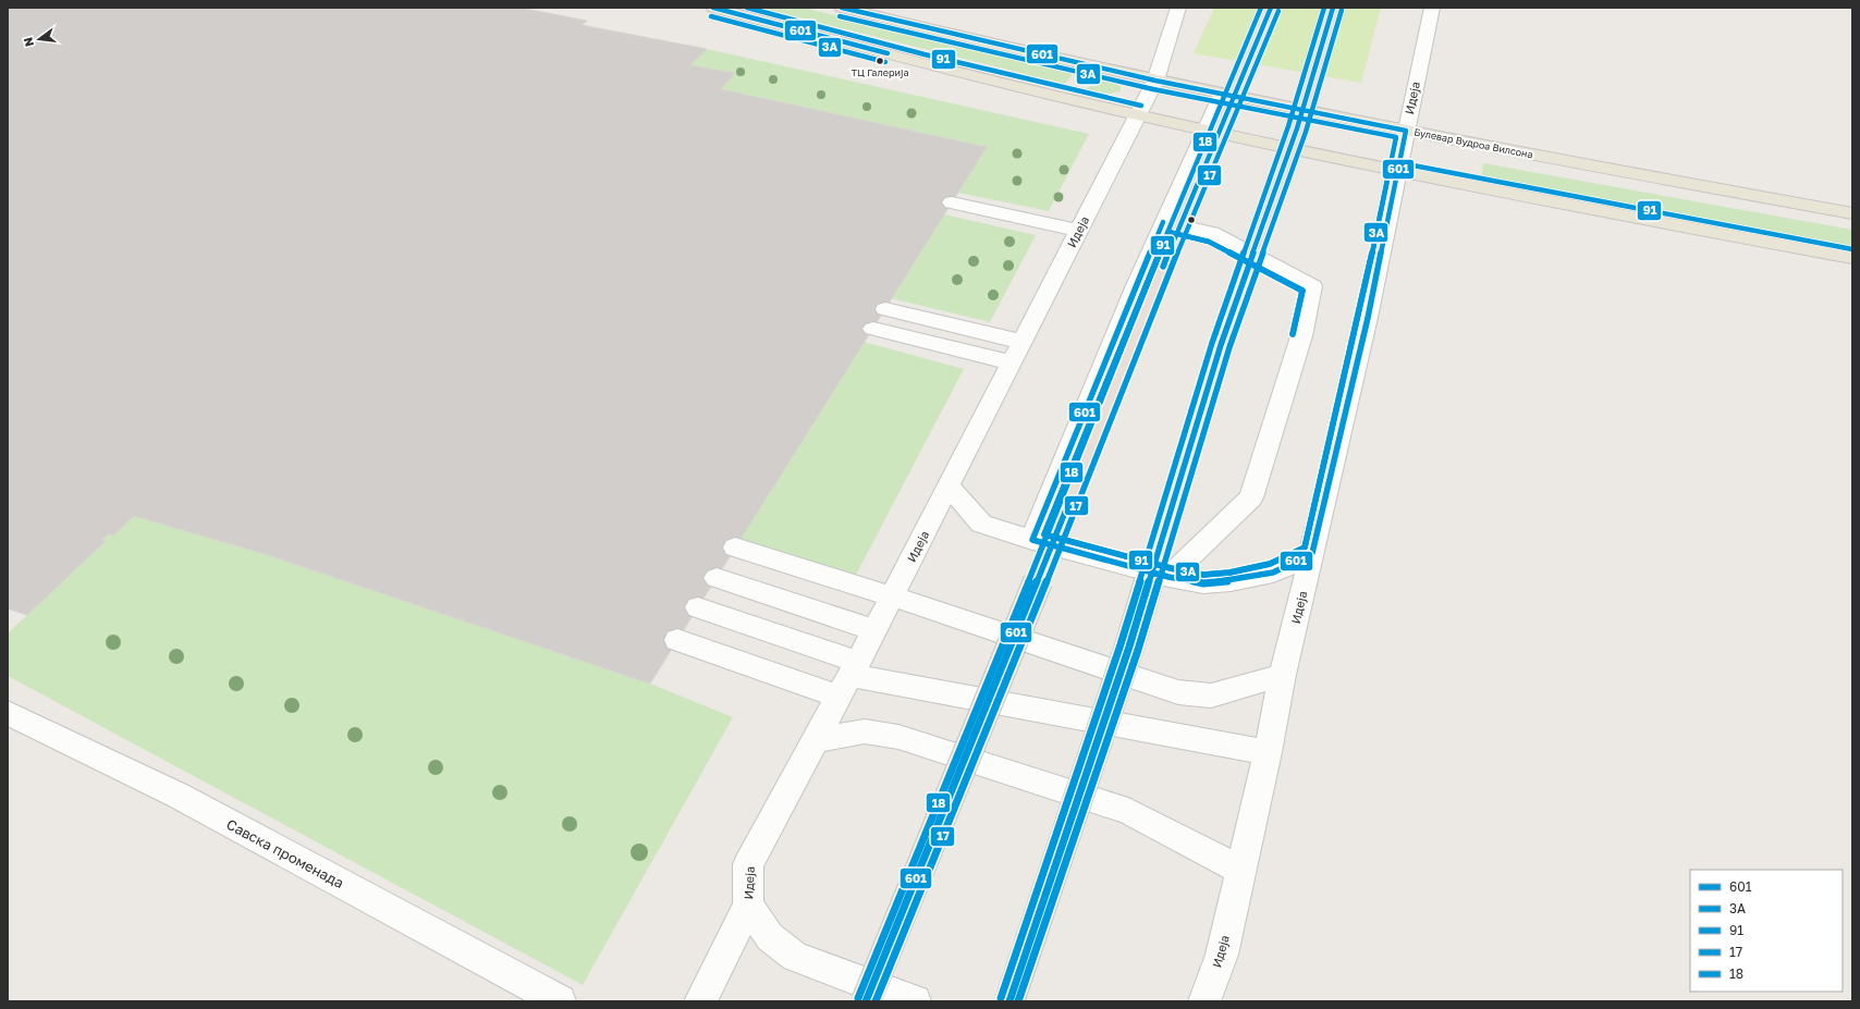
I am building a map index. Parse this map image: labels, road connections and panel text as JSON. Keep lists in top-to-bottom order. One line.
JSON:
{"streets":{"main road":["Булевар Вудроа Вилсона"],"street":["Идеја","Савска променада"]},"crossings":[["Идеја","Булевар Вудроа Вилсона"]],"places":["ТЦ Галерија"],"lines":["transit line 601","transit line 91","transit line 18","transit line 17","transit line 3A"],"legend":["601","3A","91","17","18"],"north":"left"}
